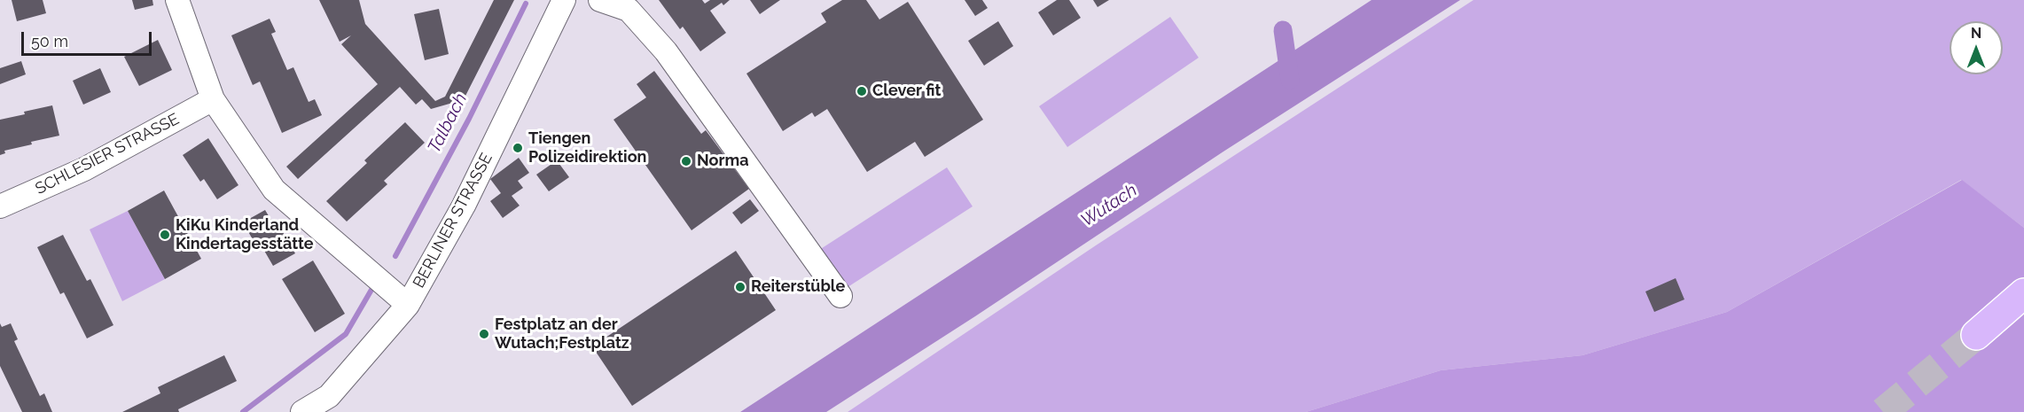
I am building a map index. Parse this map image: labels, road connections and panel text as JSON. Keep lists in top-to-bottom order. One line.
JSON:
{"streets":{"street":["SCHLESIER STRASSE","BERLINER STRASSE"]},"water":["Talbach","Wutach"],"places":["Clever fit","Tiengen Polizeidirektion","Norma","KiKu Kinderland Kindertagesstätte","Reiterstüble","Festplatz an der Wutach;Festplatz"],"scale_bar":"50 m","north":"top"}
